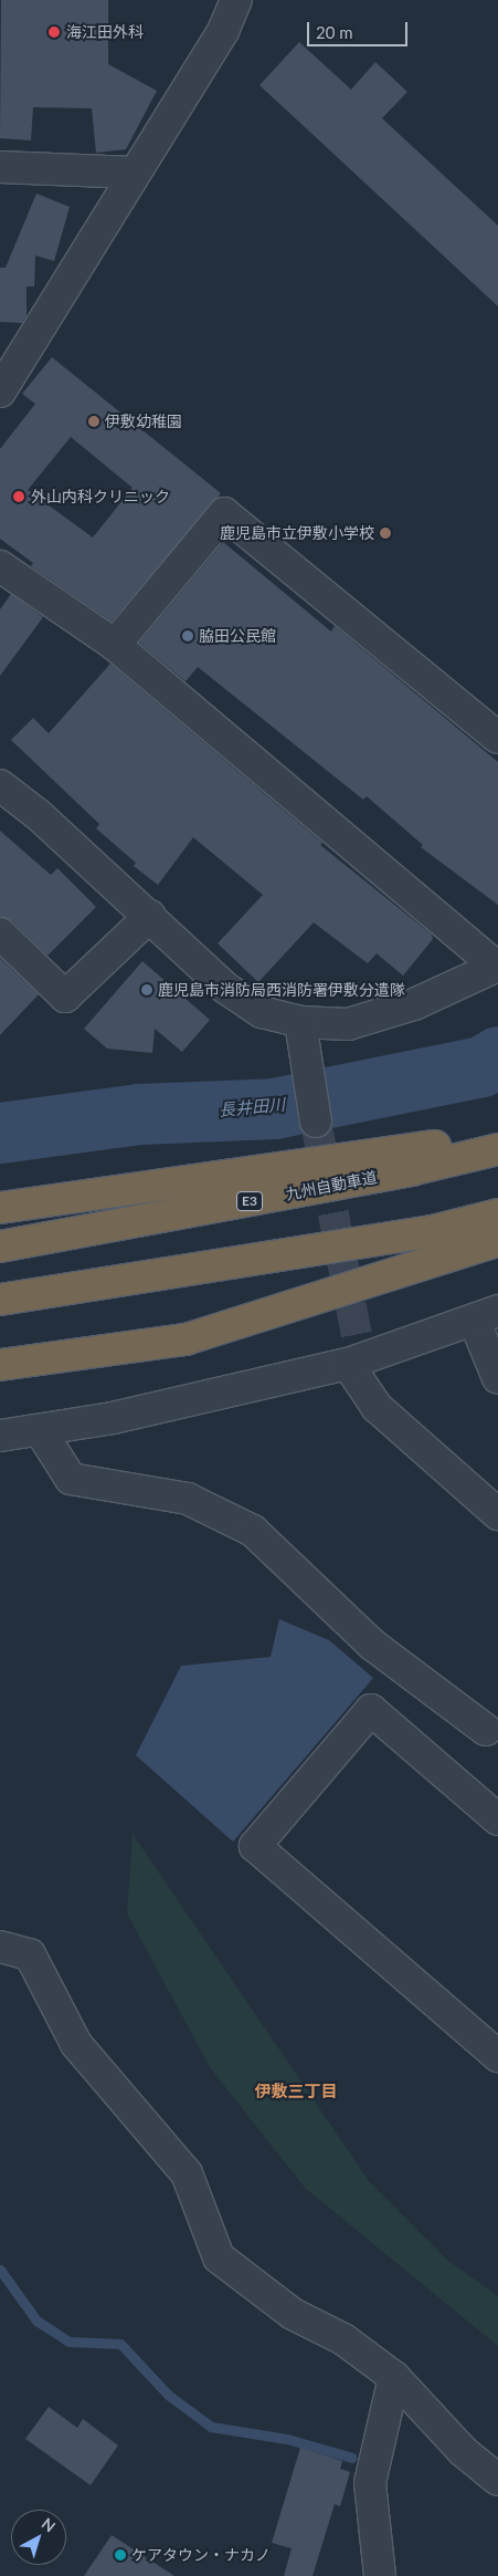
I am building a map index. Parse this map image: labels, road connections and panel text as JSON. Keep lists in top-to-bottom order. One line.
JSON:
{"streets":{"highway":["九州自動車道","E3"]},"districts":["伊敷三丁目"],"water":["長井田川"],"places":["海江田外科","伊敷幼稚園","外山内科クリニック","鹿児島市立伊敷小学校","脇田公民館","鹿児島市消防局西消防署伊敷分遣隊","ケアタウン・ナカノ"],"scale_bar":"20 m","north":"top right"}
